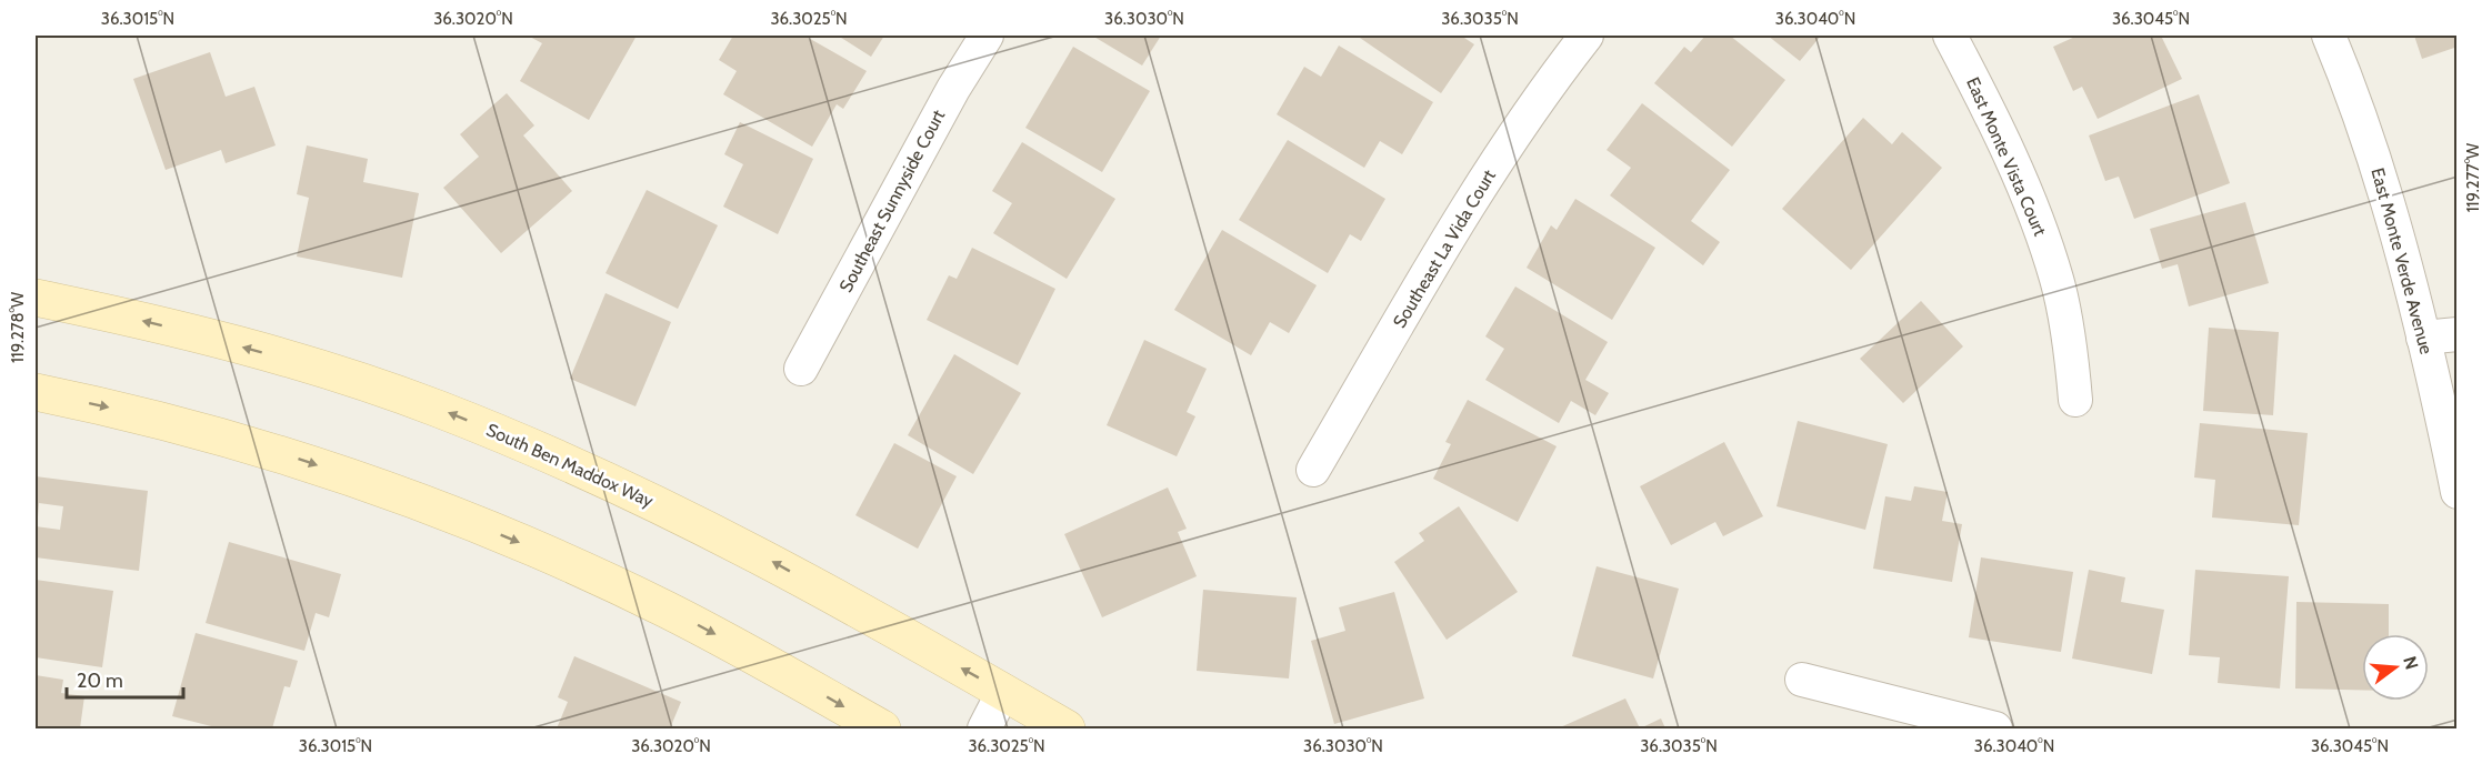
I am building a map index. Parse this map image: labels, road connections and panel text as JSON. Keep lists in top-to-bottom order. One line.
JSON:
{"streets":{"main road":["South Ben Maddox Way"],"street":["East Monte Vista Court","Southeast Sunnyside Court","Southeast La Vida Court","East Monte Verde Avenue"]},"scale_bar":"20 m","north":"right","coordinates":["36.3015°N","36.3020°N","36.3025°N","36.3030°N","36.3035°N","36.3040°N","36.3045°N","119.277°W","119.278°W"]}
